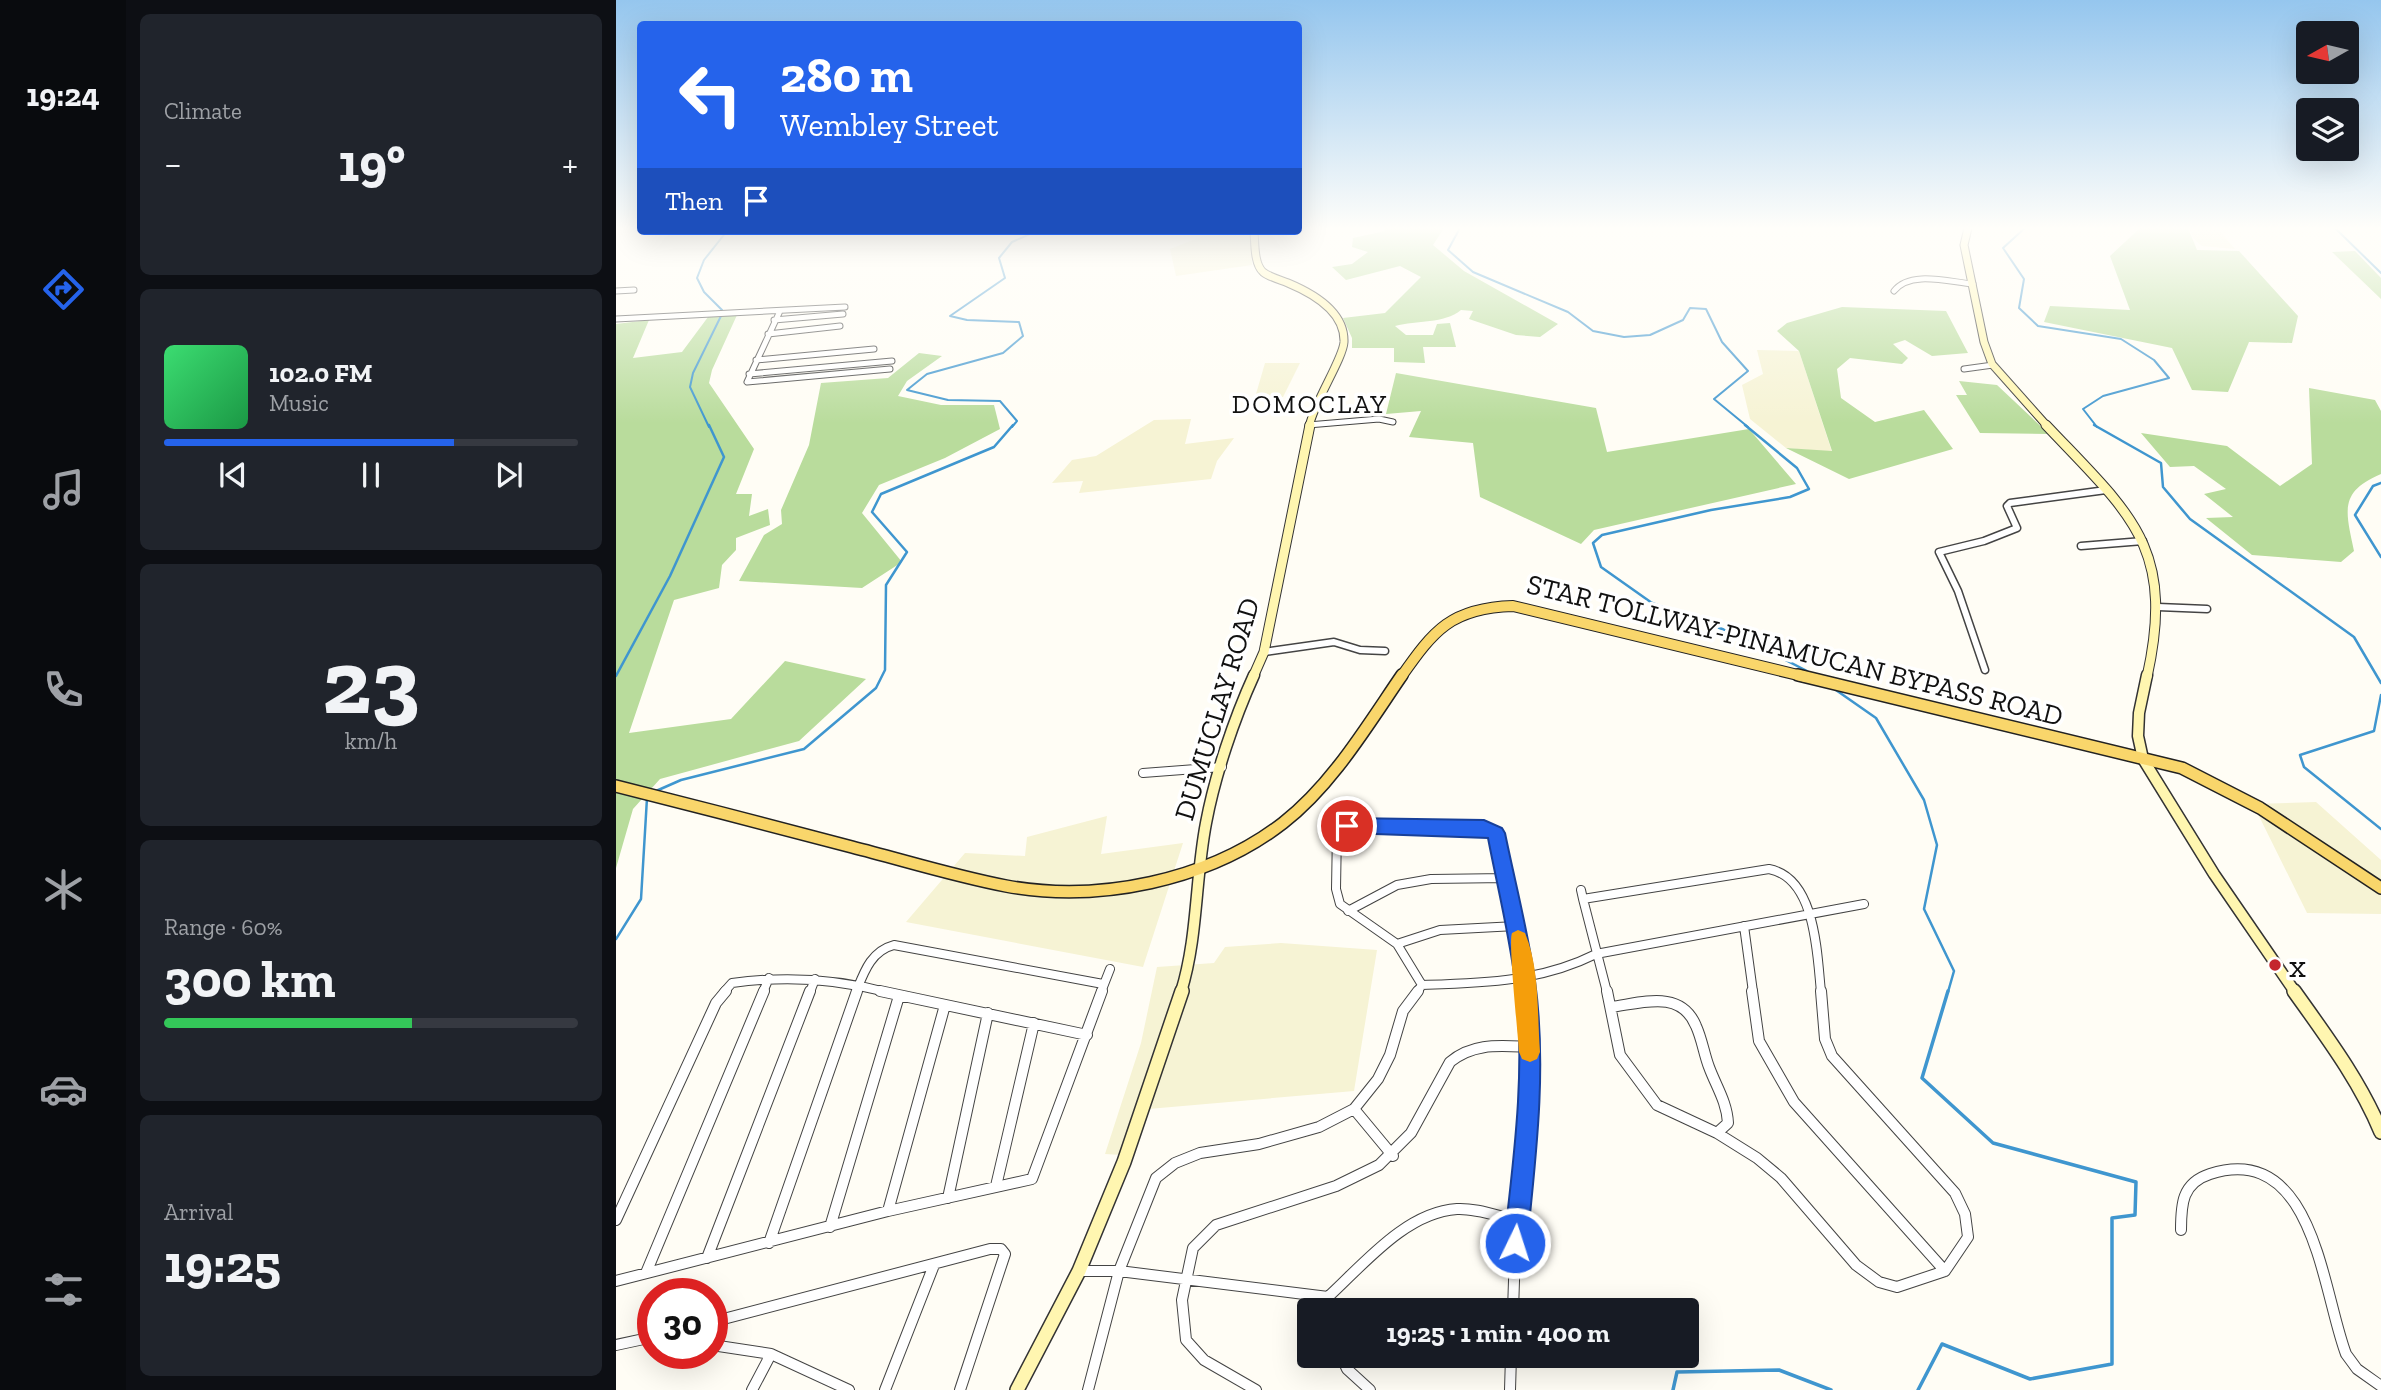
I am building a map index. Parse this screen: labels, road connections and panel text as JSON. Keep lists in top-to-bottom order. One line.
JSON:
{"streets":{"main road":["STAR TOLLWAY-PINAMUCAN BYPASS ROAD"],"street":["DUMUCLAY ROAD"]},"crossings":[["STAR TOLLWAY-PINAMUCAN BYPASS ROAD","DUMUCLAY ROAD"]],"districts":["DOMOCLAY"],"places":["x"],"north":"left","page":{"tabs":"19:24","tile":["Climate",["23","km/h"],["Range · 60%","300 km"],["Arrival","19:25"]],"turn":["280 m","Wembley Street"],"heat":["−","19°","+"],"then":"Then","song":["102.0 FM","Music"],"limit":"30","trip":"19:25 · 1 min · 400 m"}}
